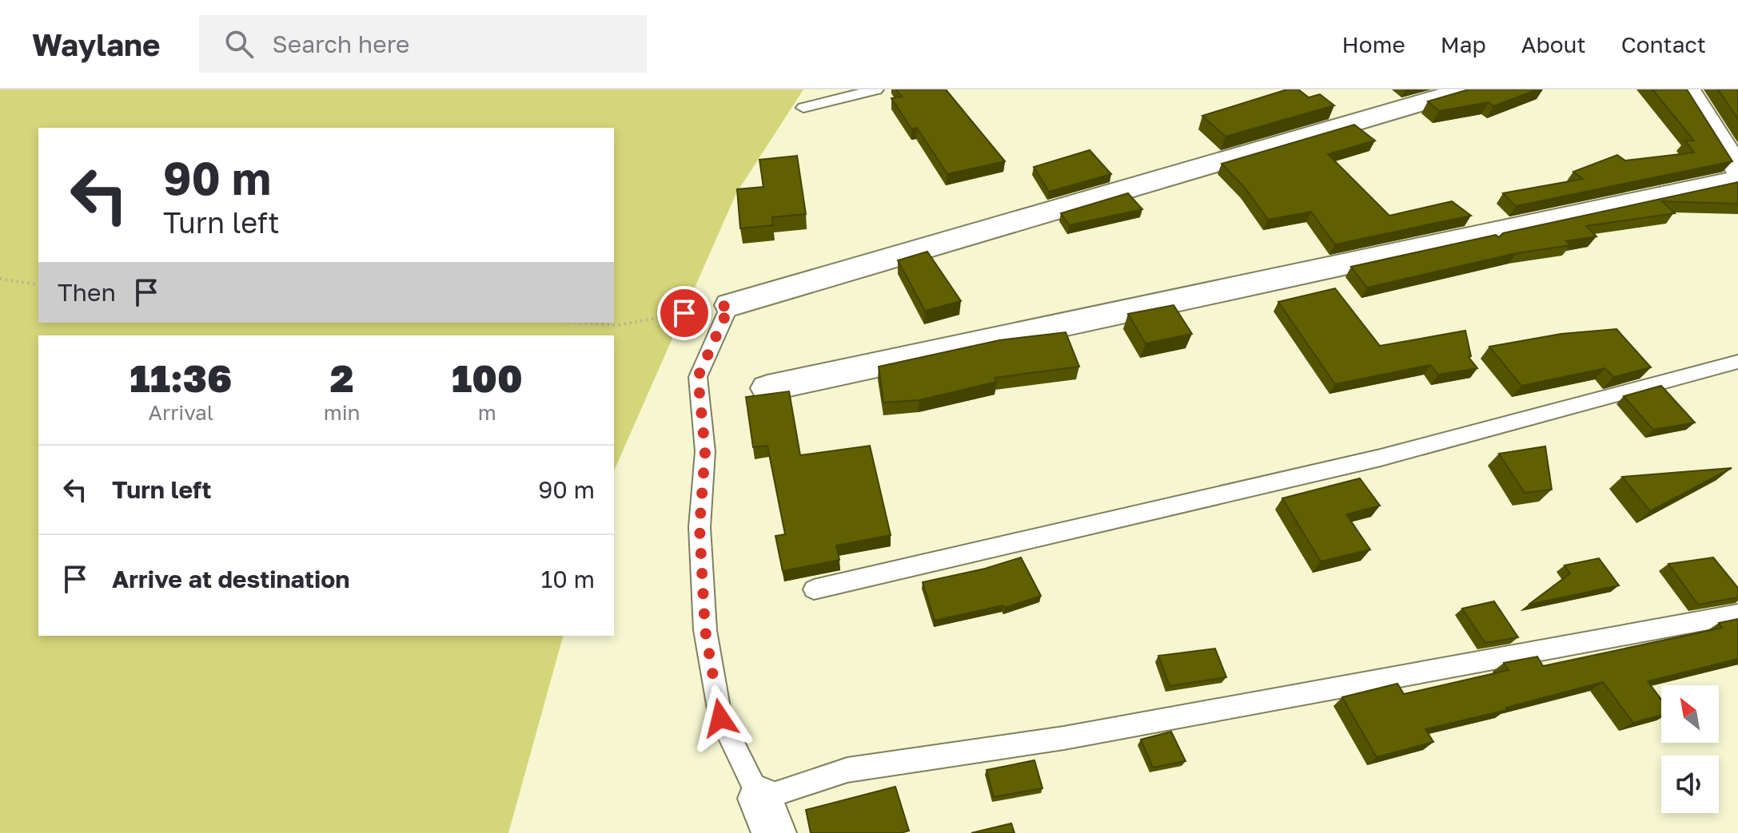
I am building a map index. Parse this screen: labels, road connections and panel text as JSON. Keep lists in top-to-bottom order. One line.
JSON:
{"north":"top left","page":{"header":"Waylane","search":"Search here","nav":["Home","Map","About","Contact"],"turn":["90 m","Turn left"],"then":"Then","eta":["11:36","Arrival","2","min","100","m"],"list":[{"name":"Turn left","value":"90 m"},{"name":"Arrive at destination","value":"10 m"}]}}
